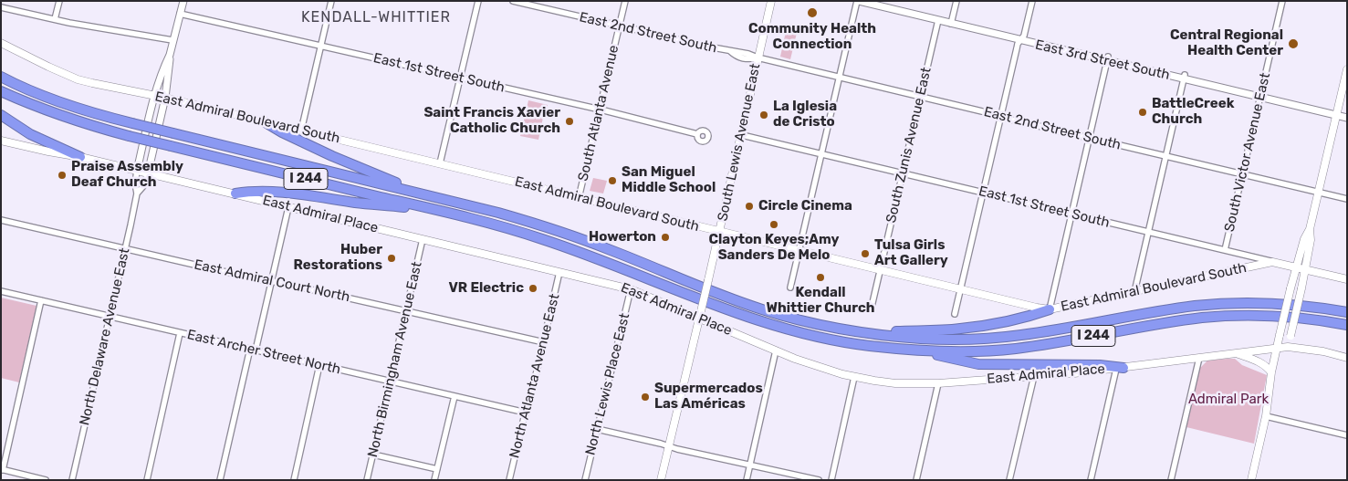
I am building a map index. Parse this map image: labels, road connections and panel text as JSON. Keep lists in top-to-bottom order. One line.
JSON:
{"streets":{"highway":["I 244"],"main road":["East 1st Street South","East Admiral Boulevard South","South Lewis Avenue East","East Admiral Place"],"street":["East 2nd Street South","East 3rd Street South","South Atlanta Avenue","South Zunis Avenue East","South Victor Avenue East","East Admiral Court North","North Delaware Avenue East","East Archer Street North","North Birmingham Avenue East","North Atlanta Avenue East","North Lewis Place East"]},"crossings":[["East 2nd Street South","South Atlanta Avenue"],["East 2nd Street South","South Lewis Avenue East"],["East 2nd Street South","South Zunis Avenue East"],["East 2nd Street South","South Victor Avenue East"],["East 3rd Street South","South Zunis Avenue East"],["East 3rd Street South","South Victor Avenue East"],["East 1st Street South","South Atlanta Avenue"],["East 1st Street South","East Admiral Boulevard South"],["East 1st Street South","South Lewis Avenue East"],["East 1st Street South","South Zunis Avenue East"],["East 1st Street South","South Victor Avenue East"],["South Atlanta Avenue","East Admiral Boulevard South"],["East Admiral Boulevard South","South Lewis Avenue East"],["East Admiral Boulevard South","South Zunis Avenue East"],["East Admiral Boulevard South","North Delaware Avenue East"],["South Lewis Avenue East","East Admiral Place"],["East Admiral Place","North Delaware Avenue East"],["East Admiral Place","North Birmingham Avenue East"],["East Admiral Place","North Atlanta Avenue East"],["East Admiral Place","North Lewis Place East"],["East Admiral Court North","North Delaware Avenue East"],["East Admiral Court North","North Birmingham Avenue East"],["East Admiral Court North","North Atlanta Avenue East"],["North Delaware Avenue East","East Archer Street North"],["East Archer Street North","North Birmingham Avenue East"],["East Archer Street North","North Atlanta Avenue East"]],"districts":["KENDALL-WHITTIER"],"parks":["Admiral Park"],"places":["Community Health Connection","Central Regional Health Center","BattleCreek Church","La Iglesia de Cristo","Saint Francis Xavier Catholic Church","Praise Assembly Deaf Church","San Miguel Middle School","Circle Cinema","Clayton Keyes;Amy Sanders De Melo","Howerton","Tulsa Girls Art Gallery","Huber Restorations","Kendall Whittier Church","VR Electric","Supermercados Las Américas"]}
